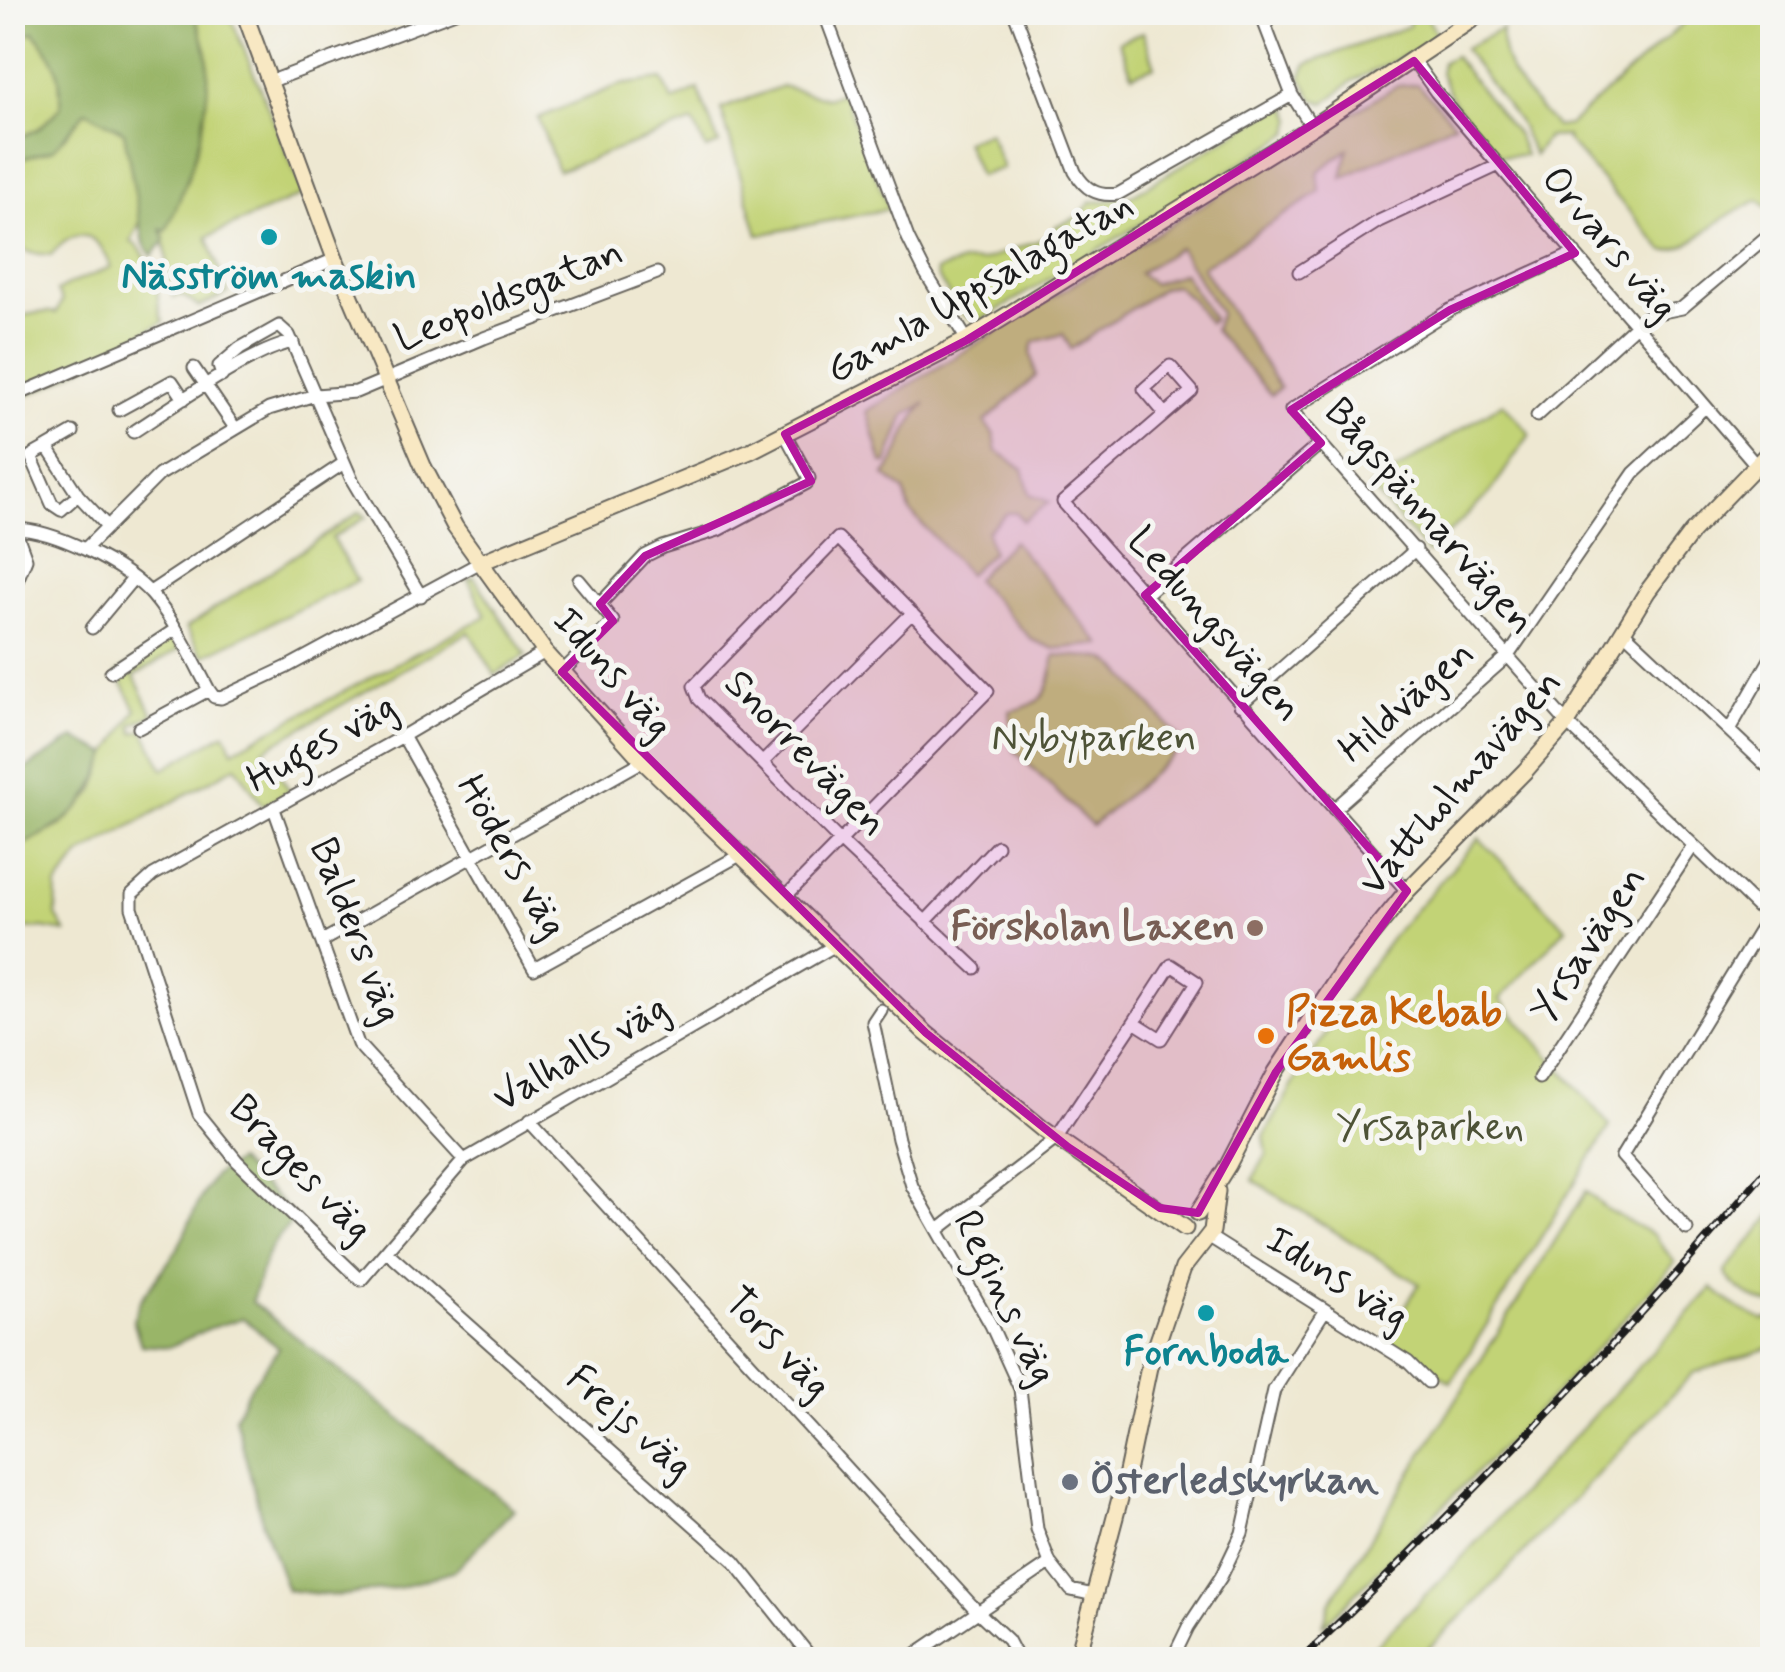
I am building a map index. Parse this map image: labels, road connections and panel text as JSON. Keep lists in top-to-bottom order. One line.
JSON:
{"streets":{"street":["Orvars väg","Gamla Uppsalagatan","Leopoldsgatan","Bågspännarvägen","Ledungsvägen","Iduns väg","Hildvägen","Huges väg","Snorrevägen","Vattholmavägen","Höders väg","Balders väg","Yrsavägen","Valhalls väg","Brages väg","Regins väg","Tors väg","Frejs väg"]},"crossings":[["Orvars väg","Gamla Uppsalagatan"],["Orvars väg","Bågspännarvägen"],["Orvars väg","Hildvägen"],["Orvars väg","Vattholmavägen"],["Gamla Uppsalagatan","Iduns väg"],["Leopoldsgatan","Iduns väg"],["Bågspännarvägen","Hildvägen"],["Bågspännarvägen","Vattholmavägen"],["Bågspännarvägen","Yrsavägen"],["Ledungsvägen","Hildvägen"],["Ledungsvägen","Vattholmavägen"],["Iduns väg","Huges väg"],["Iduns väg","Vattholmavägen"],["Iduns väg","Höders väg"],["Iduns väg","Valhalls väg"],["Huges väg","Höders väg"],["Huges väg","Balders väg"],["Huges väg","Brages väg"],["Balders väg","Valhalls väg"],["Valhalls väg","Brages väg"],["Valhalls väg","Tors väg"],["Valhalls väg","Frejs väg"],["Brages väg","Frejs väg"]],"parks":["Nybyparken","Yrsaparken"],"places":["Näsström maskin","Förskolan Laxen","Pizza Kebab Gamlis","Fornboda","Österledskyrkan"]}
